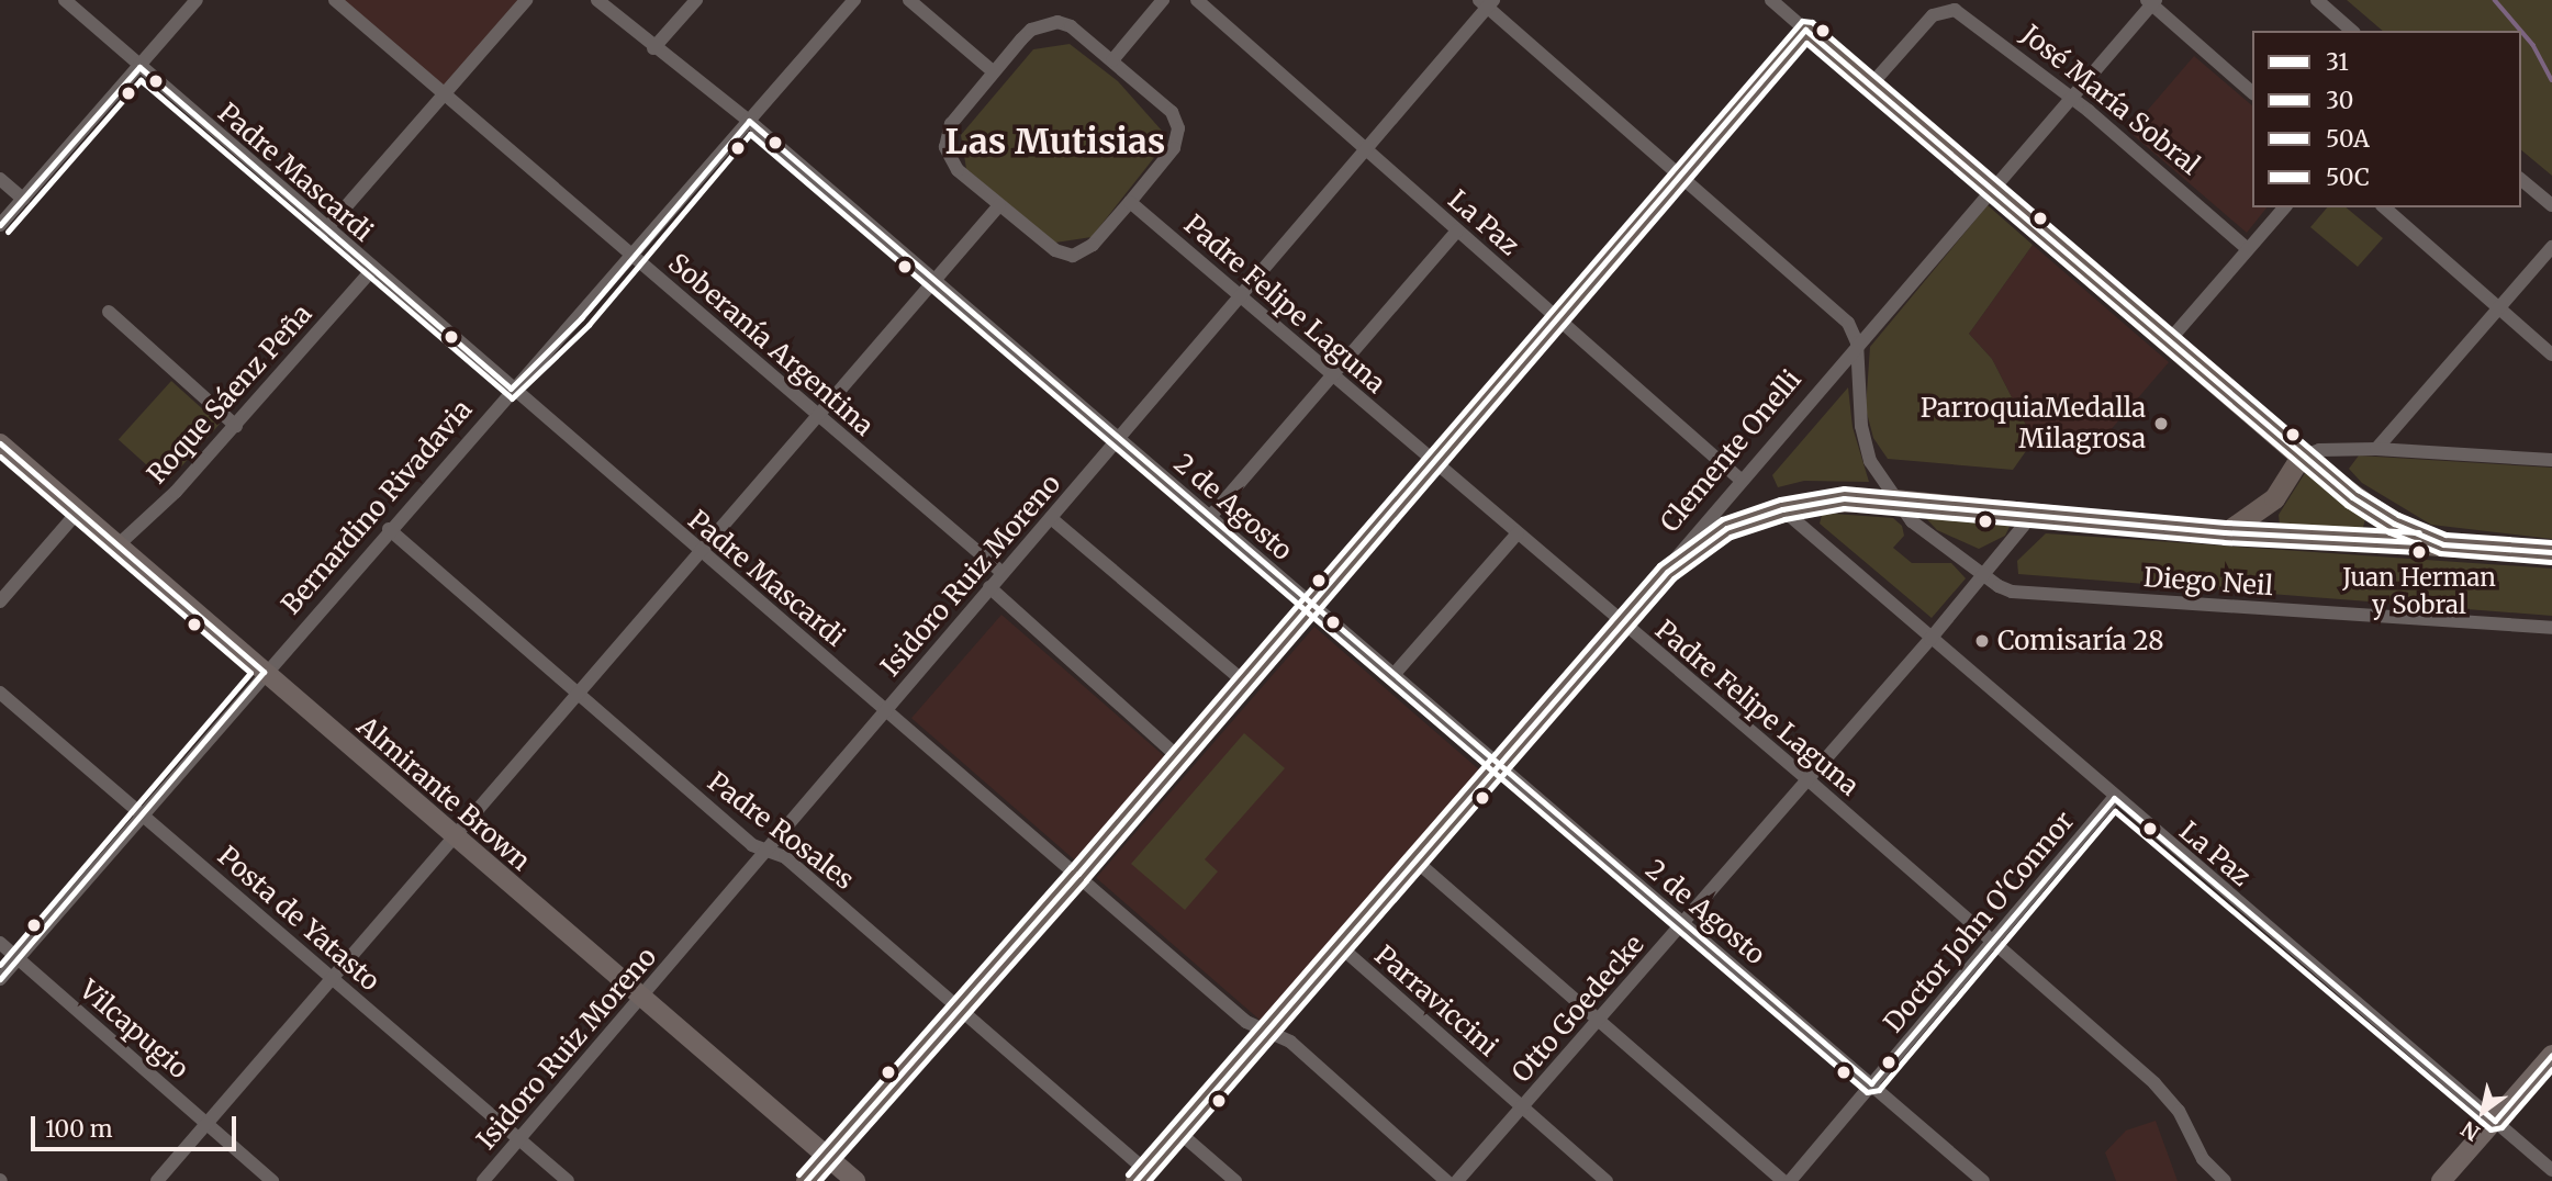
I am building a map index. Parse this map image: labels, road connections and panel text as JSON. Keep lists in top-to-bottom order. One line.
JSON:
{"streets":{"main road":["Clemente Onelli"],"street":["José María Sobral","Padre Mascardi","La Paz","Padre Felipe Laguna","Soberanía Argentina","Roque Sáenz Peña","Bernardino Rivadavia","2 de Agosto","Isidoro Ruiz Moreno","Diego Neil","Almirante Brown","Padre Rosales","Posta de Yatasto","Doctor John O'Connor","Parraviccini","Otto Goedecke","Vilcapugio"]},"crossings":[["José María Sobral","Clemente Onelli"],["Padre Mascardi","Roque Sáenz Peña"],["Padre Mascardi","Clemente Onelli"],["Padre Mascardi","Bernardino Rivadavia"],["Padre Mascardi","Isidoro Ruiz Moreno"],["La Paz","Clemente Onelli"],["La Paz","Isidoro Ruiz Moreno"],["La Paz","Doctor John O'Connor"],["La Paz","Otto Goedecke"],["Padre Felipe Laguna","Clemente Onelli"],["Padre Felipe Laguna","Isidoro Ruiz Moreno"],["Padre Felipe Laguna","Doctor John O'Connor"],["Padre Felipe Laguna","Otto Goedecke"],["Soberanía Argentina","Bernardino Rivadavia"],["Soberanía Argentina","Isidoro Ruiz Moreno"],["Roque Sáenz Peña","Almirante Brown"],["Clemente Onelli","2 de Agosto"],["Clemente Onelli","Diego Neil"],["Clemente Onelli","Padre Rosales"],["Clemente Onelli","Parraviccini"],["Bernardino Rivadavia","2 de Agosto"],["Bernardino Rivadavia","Almirante Brown"],["Bernardino Rivadavia","Padre Rosales"],["Bernardino Rivadavia","Posta de Yatasto"],["Bernardino Rivadavia","Vilcapugio"],["2 de Agosto","Isidoro Ruiz Moreno"],["2 de Agosto","Doctor John O'Connor"],["2 de Agosto","Otto Goedecke"],["Isidoro Ruiz Moreno","Almirante Brown"],["Isidoro Ruiz Moreno","Padre Rosales"],["Isidoro Ruiz Moreno","Posta de Yatasto"],["Diego Neil","Otto Goedecke"],["Parraviccini","Otto Goedecke"]],"districts":["Las Mutisias"],"places":["ParroquiaMedalla Milagrosa","Juan Herman y Sobral","Comisaría 28"],"lines":["transit line 50A","transit line 50C","transit line 31","transit line 30"],"legend":["31","30","50A","50C"],"scale_bar":"100 m","north":"bottom left"}
